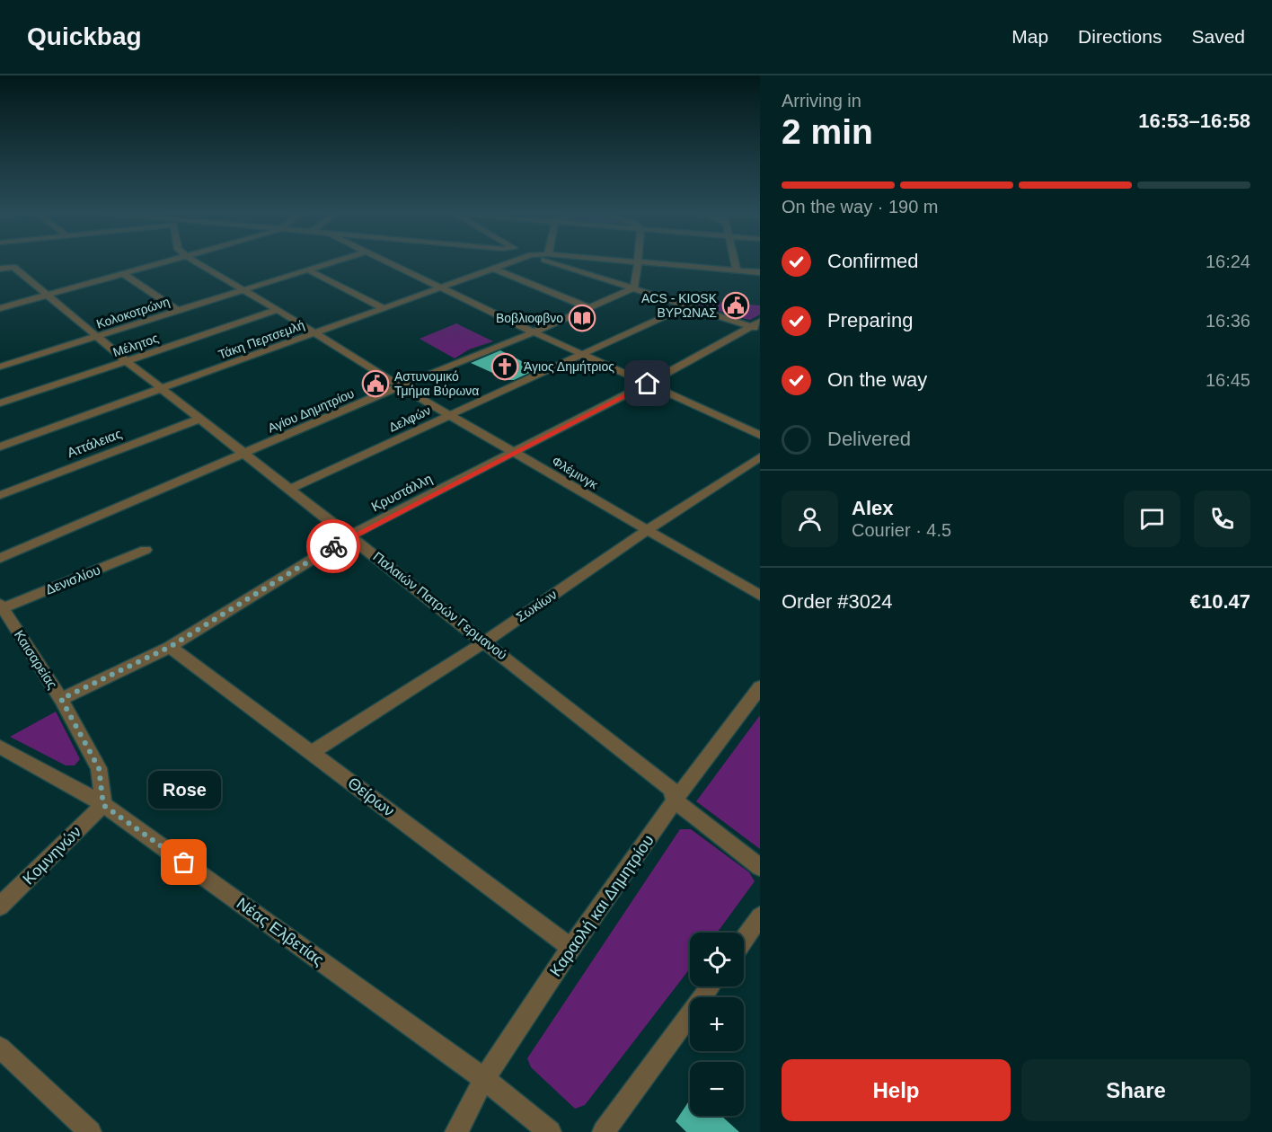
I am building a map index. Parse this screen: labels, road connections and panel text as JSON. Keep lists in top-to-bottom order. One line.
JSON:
{"streets":{"street":["Κολοκοτρώνη","Τάκη Περτσεμλή","Μέλητος","Αγίου Δημητρίου","Δελφών","Αττάλειας","Φλέμινγκ","Κρυστάλλη","Δενισλίου","Παλαιών Πατρών Γερμανού","Σωκίων","Καισαρείας","Θείρων","Κομνηνών","Καραολή και Δημητρίου","Νέας Ελβετίας"]},"crossings":[["Κολοκοτρώνη","Φλέμινγκ"],["Κολοκοτρώνη","Παλαιών Πατρών Γερμανού"],["Τάκη Περτσεμλή","Φλέμινγκ"],["Τάκη Περτσεμλή","Παλαιών Πατρών Γερμανού"],["Μέλητος","Φλέμινγκ"],["Μέλητος","Παλαιών Πατρών Γερμανού"],["Αγίου Δημητρίου","Φλέμινγκ"],["Αγίου Δημητρίου","Παλαιών Πατρών Γερμανού"],["Δελφών","Φλέμινγκ"],["Δελφών","Παλαιών Πατρών Γερμανού"],["Αττάλειας","Παλαιών Πατρών Γερμανού"],["Φλέμινγκ","Κρυστάλλη"],["Φλέμινγκ","Σωκίων"],["Κρυστάλλη","Παλαιών Πατρών Γερμανού"],["Κρυστάλλη","Καισαρείας"],["Κρυστάλλη","Θείρων"],["Δενισλίου","Καισαρείας"],["Παλαιών Πατρών Γερμανού","Σωκίων"],["Παλαιών Πατρών Γερμανού","Καραολή και Δημητρίου"],["Σωκίων","Θείρων"],["Καισαρείας","Κομνηνών"],["Καισαρείας","Νέας Ελβετίας"],["Θείρων","Καραολή και Δημητρίου"],["Κομνηνών","Νέας Ελβετίας"],["Καραολή και Δημητρίου","Νέας Ελβετίας"]],"places":{"public building":["ACS - KIOSK ΒΥΡΩΝΑΣ","Αστυνομικό Τμήμα Βύρωνα"],"library":["Βοβλιοφβνο"],"church":["Άγιος Δημήτριος"],"other":["Rose"]},"page":{"header":"Quickbag","nav":["Map","Directions","Saved"],"heading":["2 min","Arriving in","16:53–16:58"],"panel":["Alex","Courier · 4.5","Order #3024","€10.47"],"bar":"On the way · 190 m","list":[["Confirmed","16:24"],["Preparing","16:36"],["On the way","16:45"],"Delivered"],"bubble":"Rose","map_buttons":["+","−"],"buttons":["Help","Share"]}}
